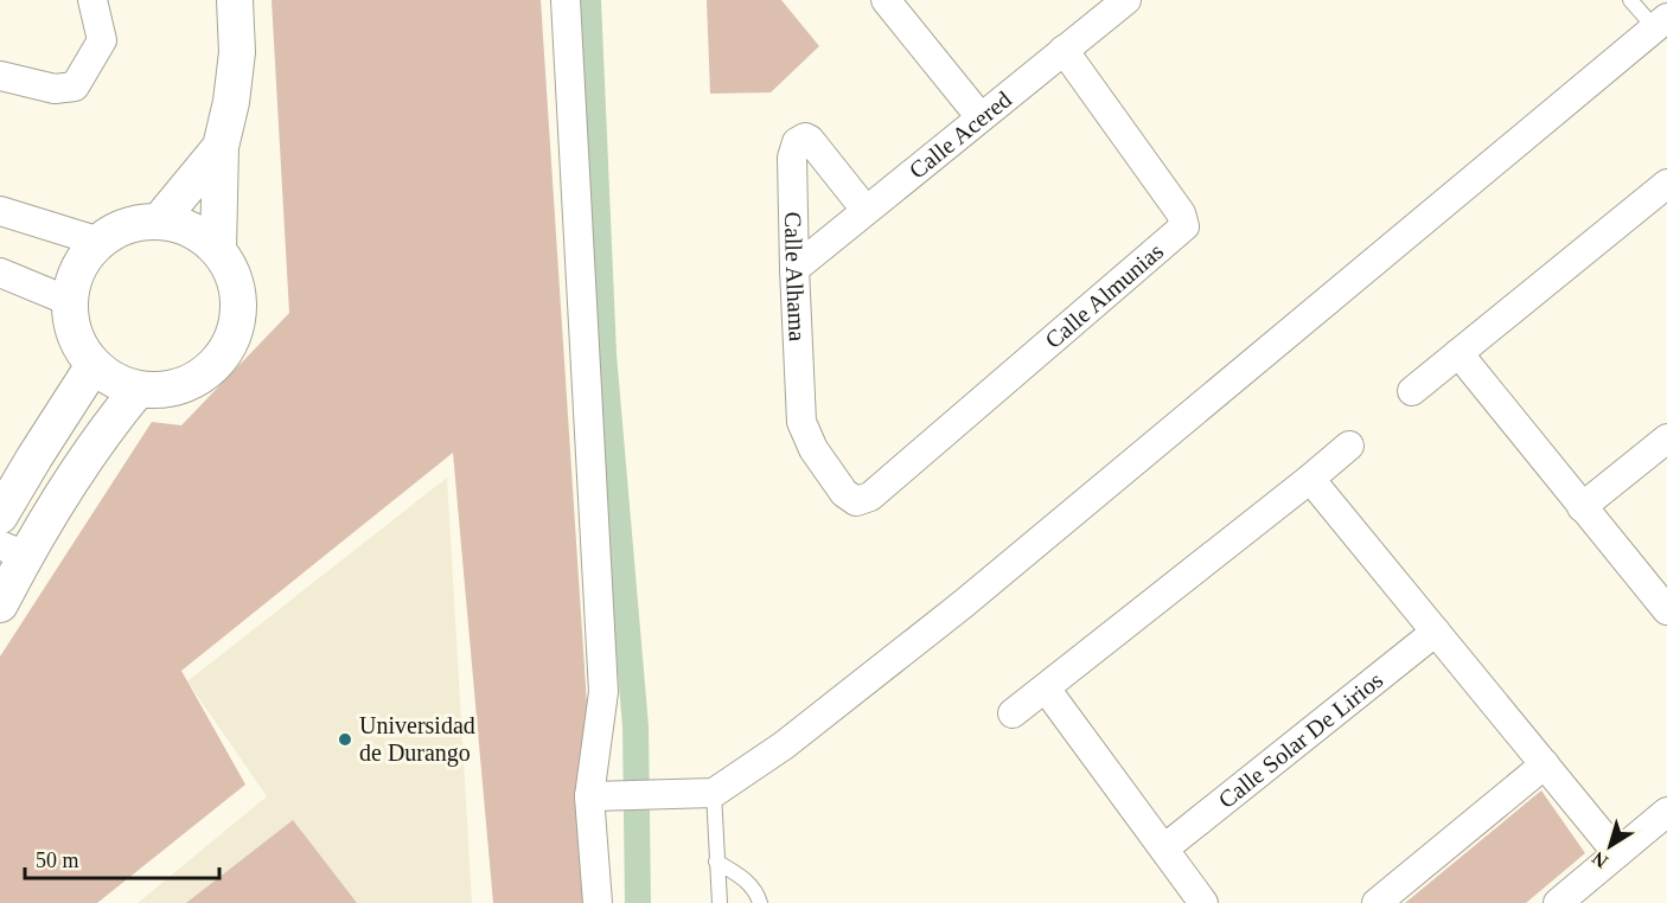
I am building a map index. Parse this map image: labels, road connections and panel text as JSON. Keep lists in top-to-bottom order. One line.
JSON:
{"streets":{"street":["Calle Acered","Calle Alhama","Calle Almunias","Calle Solar De Lirios"]},"crossings":[["Calle Acered","Calle Alhama"],["Calle Acered","Calle Almunias"],["Calle Alhama","Calle Almunias"]],"places":["Universidad de Durango"],"scale_bar":"50 m","north":"bottom left"}
